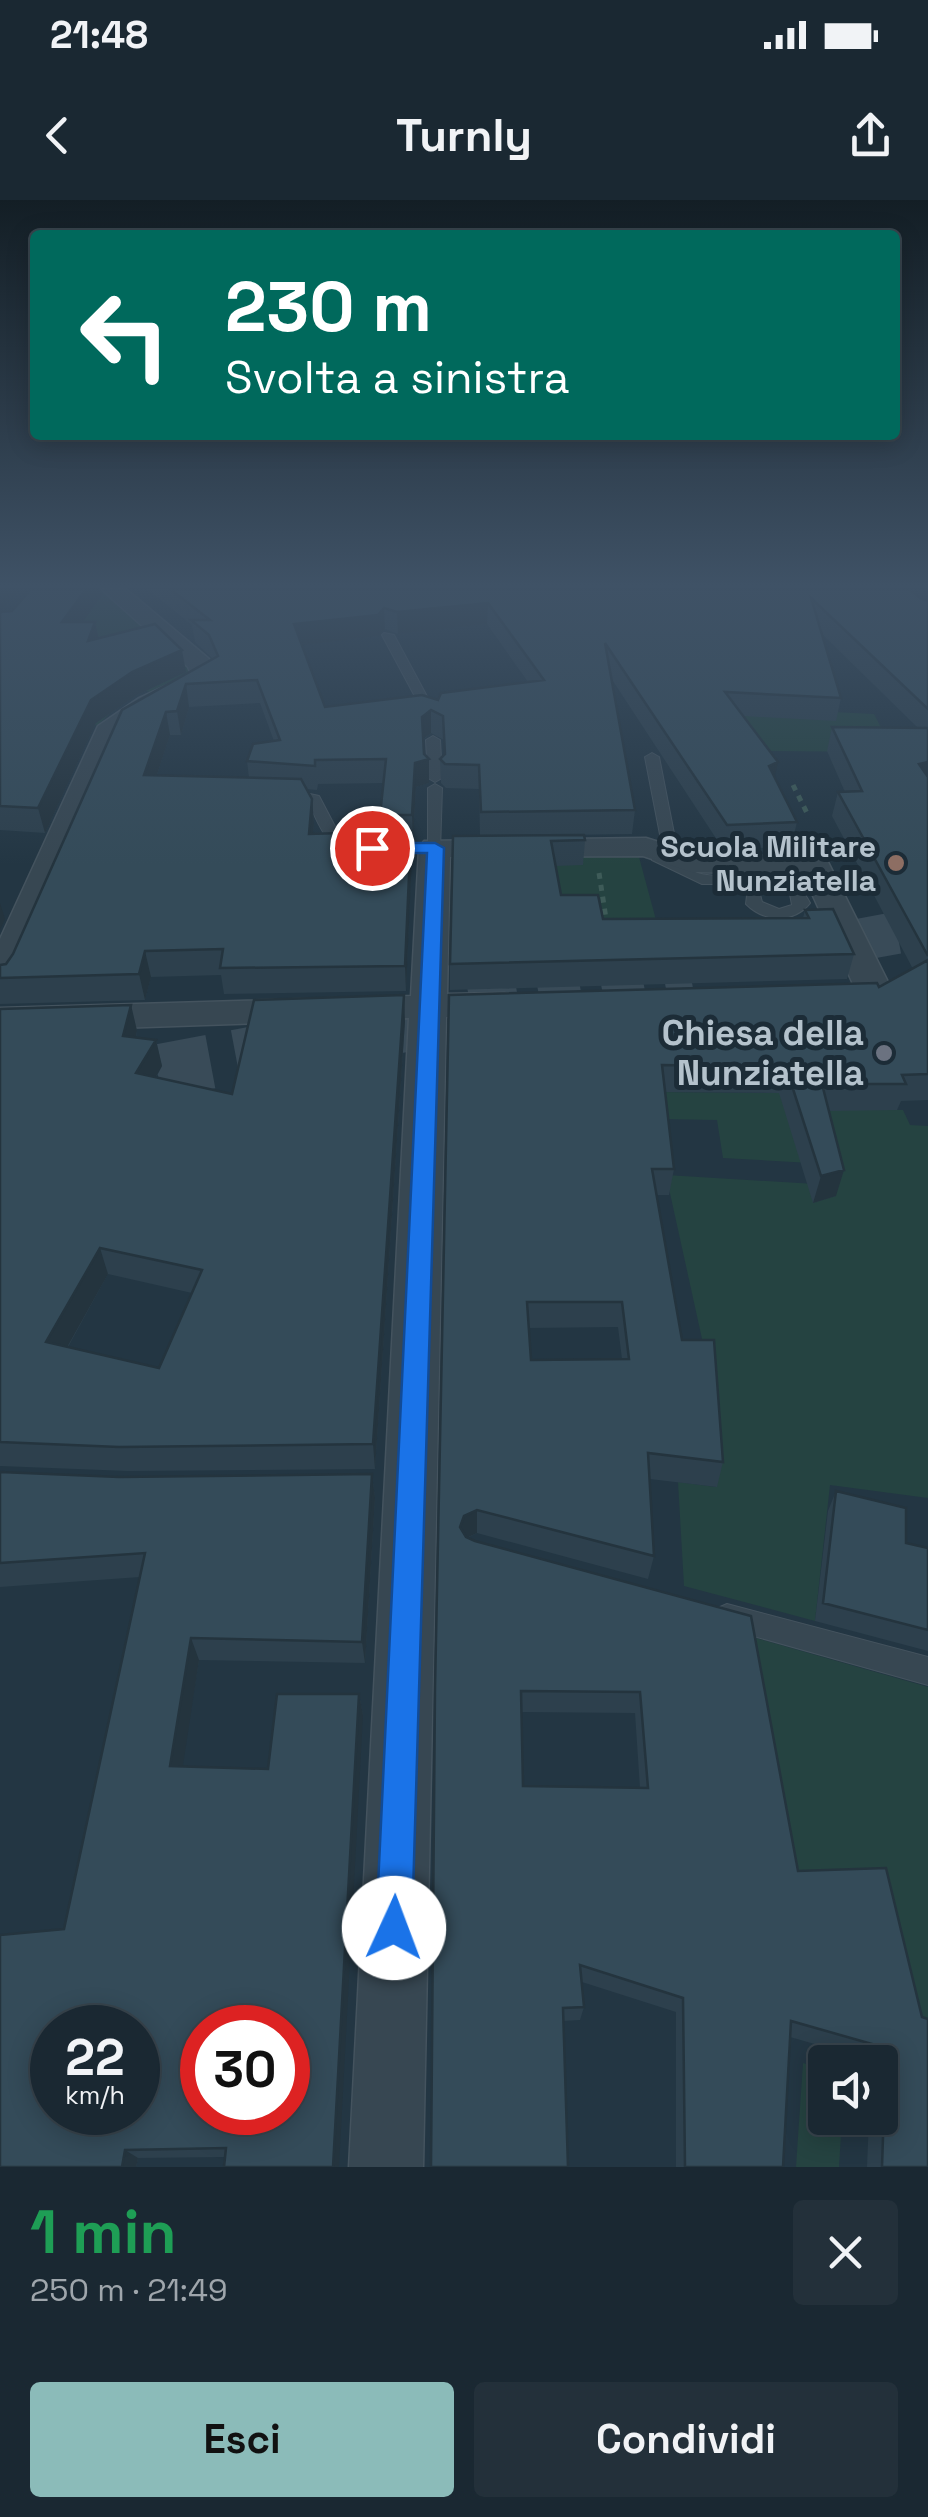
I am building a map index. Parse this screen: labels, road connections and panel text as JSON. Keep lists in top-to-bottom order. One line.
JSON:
{"places":["Scuola Militare Nunziatella","Chiesa della Nunziatella"],"page":{"status":"21:48","header":"Turnly","turn":["230 m","Svolta a sinistra"],"speed":"22 km/h","limit":"30","heading":["1 min","250 m · 21:49"],"buttons":["Esci","Condividi"]}}
